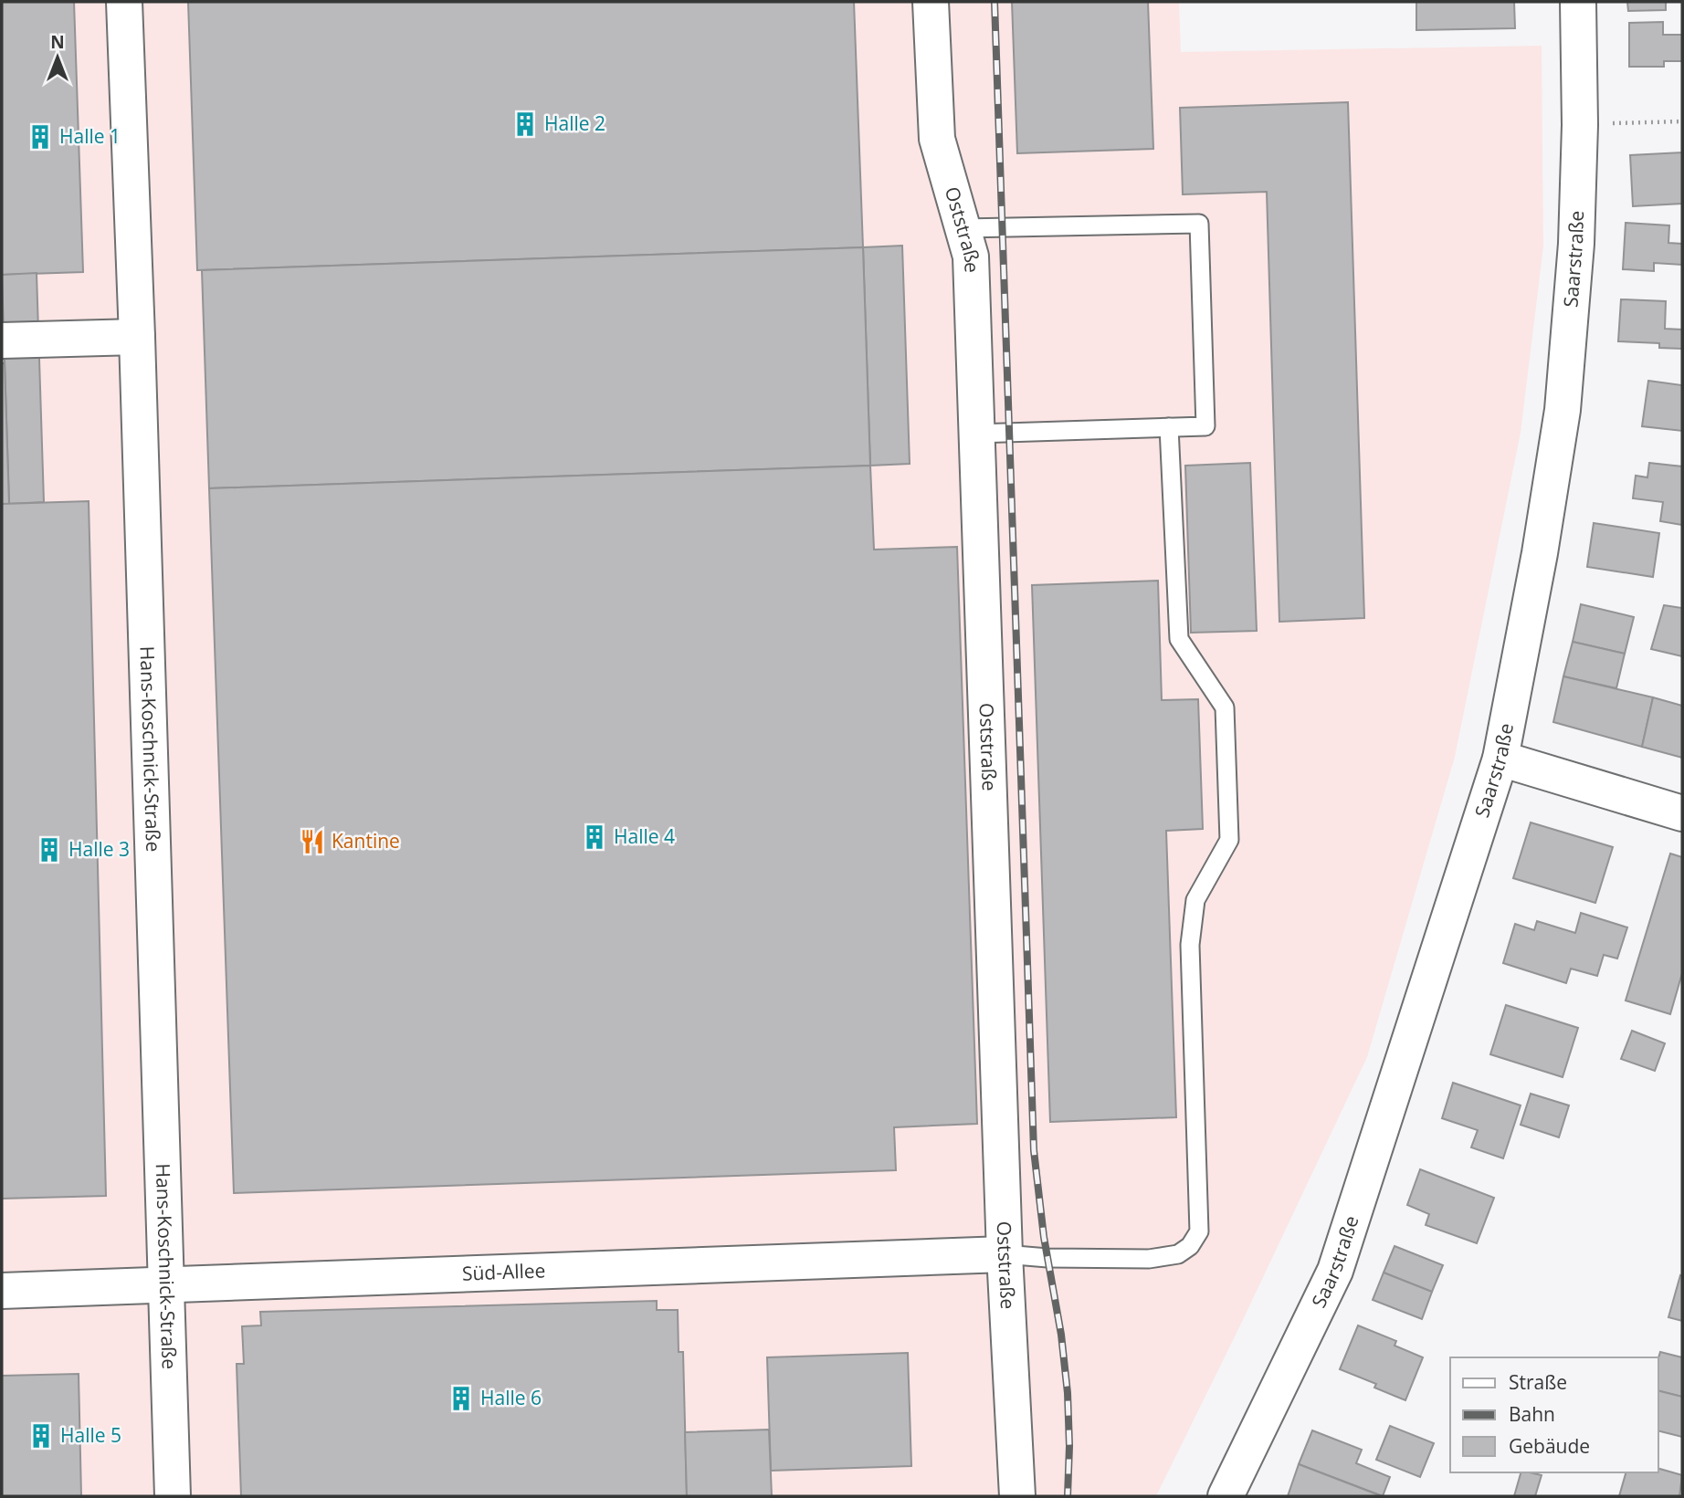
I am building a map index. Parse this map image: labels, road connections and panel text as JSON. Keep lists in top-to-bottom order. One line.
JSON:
{"streets":{"street":["Oststraße","Saarstraße","Hans-Koschnick-Straße","Süd-Allee"]},"crossings":[["Oststraße","Süd-Allee"],["Hans-Koschnick-Straße","Süd-Allee"]],"places":{"building":["Halle 2","Halle 1","Halle 4","Halle 3","Halle 6","Halle 5"],"restaurant":["Kantine"]},"legend":["Straße","Bahn","Gebäude"],"north":"top"}
